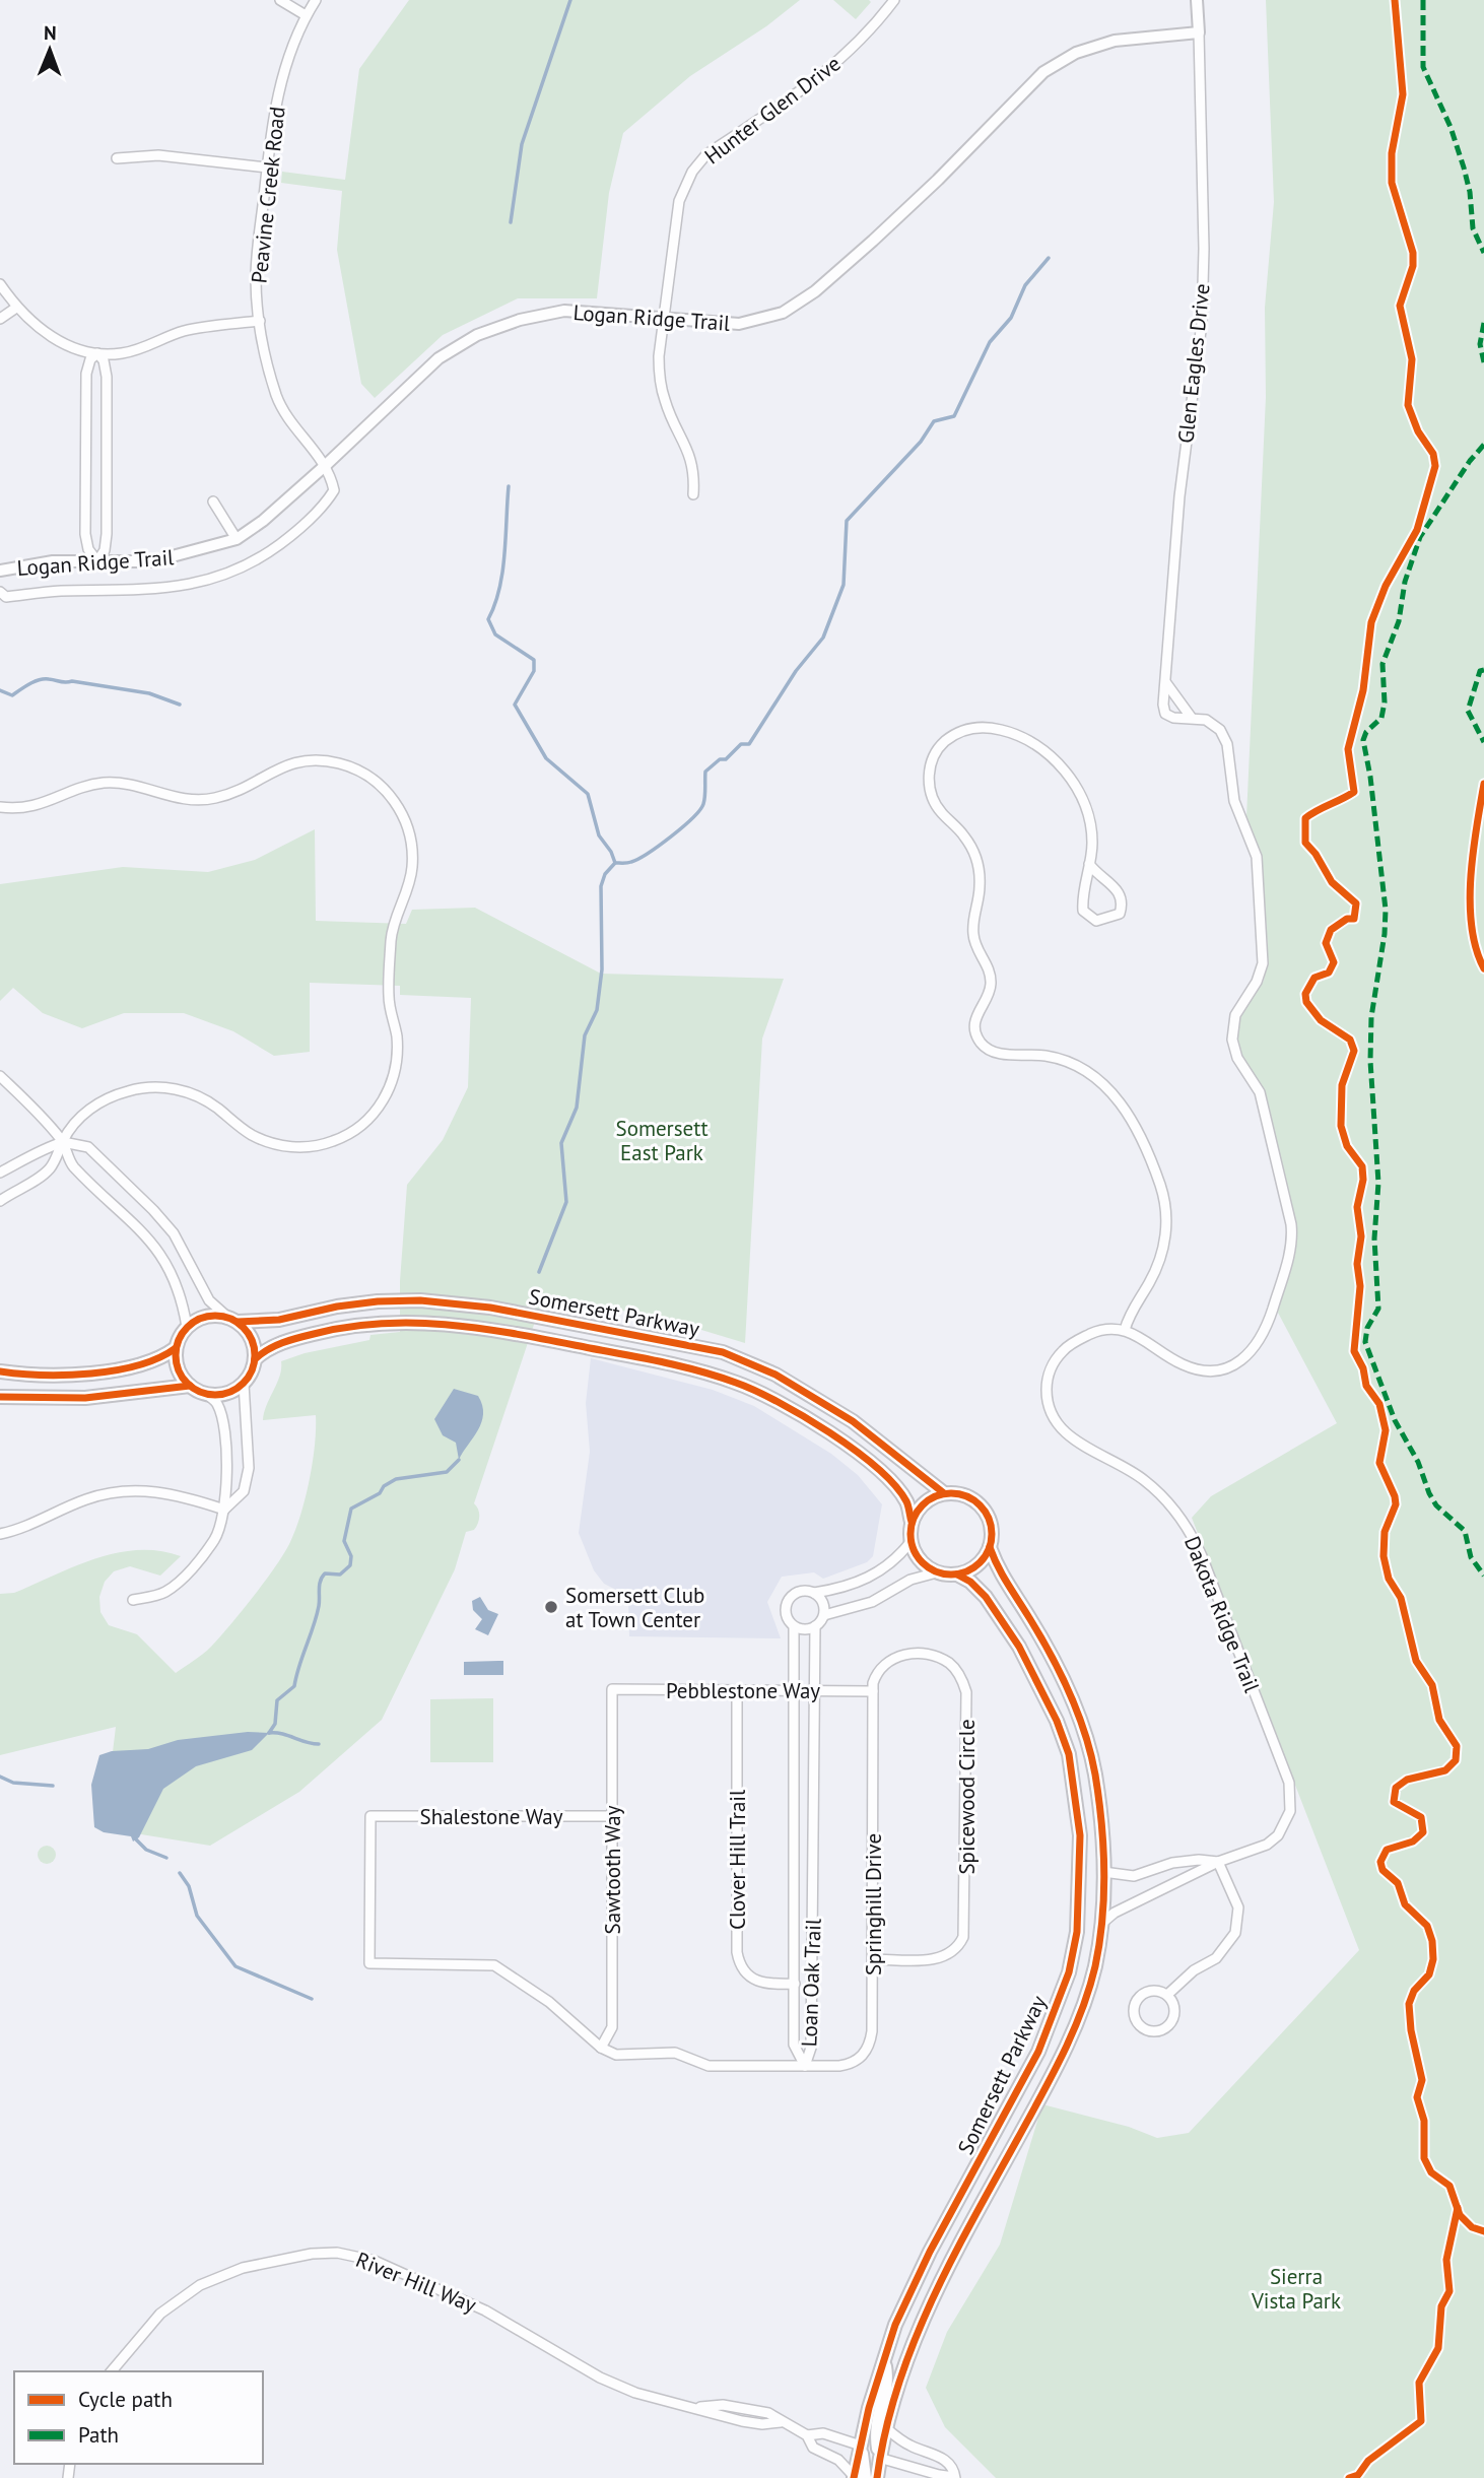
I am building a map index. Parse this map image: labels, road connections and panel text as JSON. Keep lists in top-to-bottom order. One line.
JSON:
{"streets":{"main road":["Somersett Parkway"],"street":["Hunter Glen Drive","Peavine Creek Road","Logan Ridge Trail","Glen Eagles Drive","Dakota Ridge Trail","Pebblestone Way","Spicewood Circle","Shalestone Way","Clover Hill Trail","Sawtooth Way","Springhill Drive","Loan Oak Trail","River Hill Way"]},"crossings":[["Hunter Glen Drive","Logan Ridge Trail"],["Peavine Creek Road","Logan Ridge Trail"],["Logan Ridge Trail","Glen Eagles Drive"],["Somersett Parkway","Dakota Ridge Trail"],["Somersett Parkway","River Hill Way"],["Pebblestone Way","Spicewood Circle"],["Pebblestone Way","Clover Hill Trail"],["Pebblestone Way","Sawtooth Way"],["Pebblestone Way","Springhill Drive"],["Pebblestone Way","Loan Oak Trail"],["Spicewood Circle","Springhill Drive"],["Shalestone Way","Sawtooth Way"],["Clover Hill Trail","Loan Oak Trail"],["Springhill Drive","Loan Oak Trail"]],"parks":["Somersett East Park","Sierra Vista Park"],"places":["Somersett Club at Town Center"],"legend":["Cycle path","Path"],"north":"top"}
